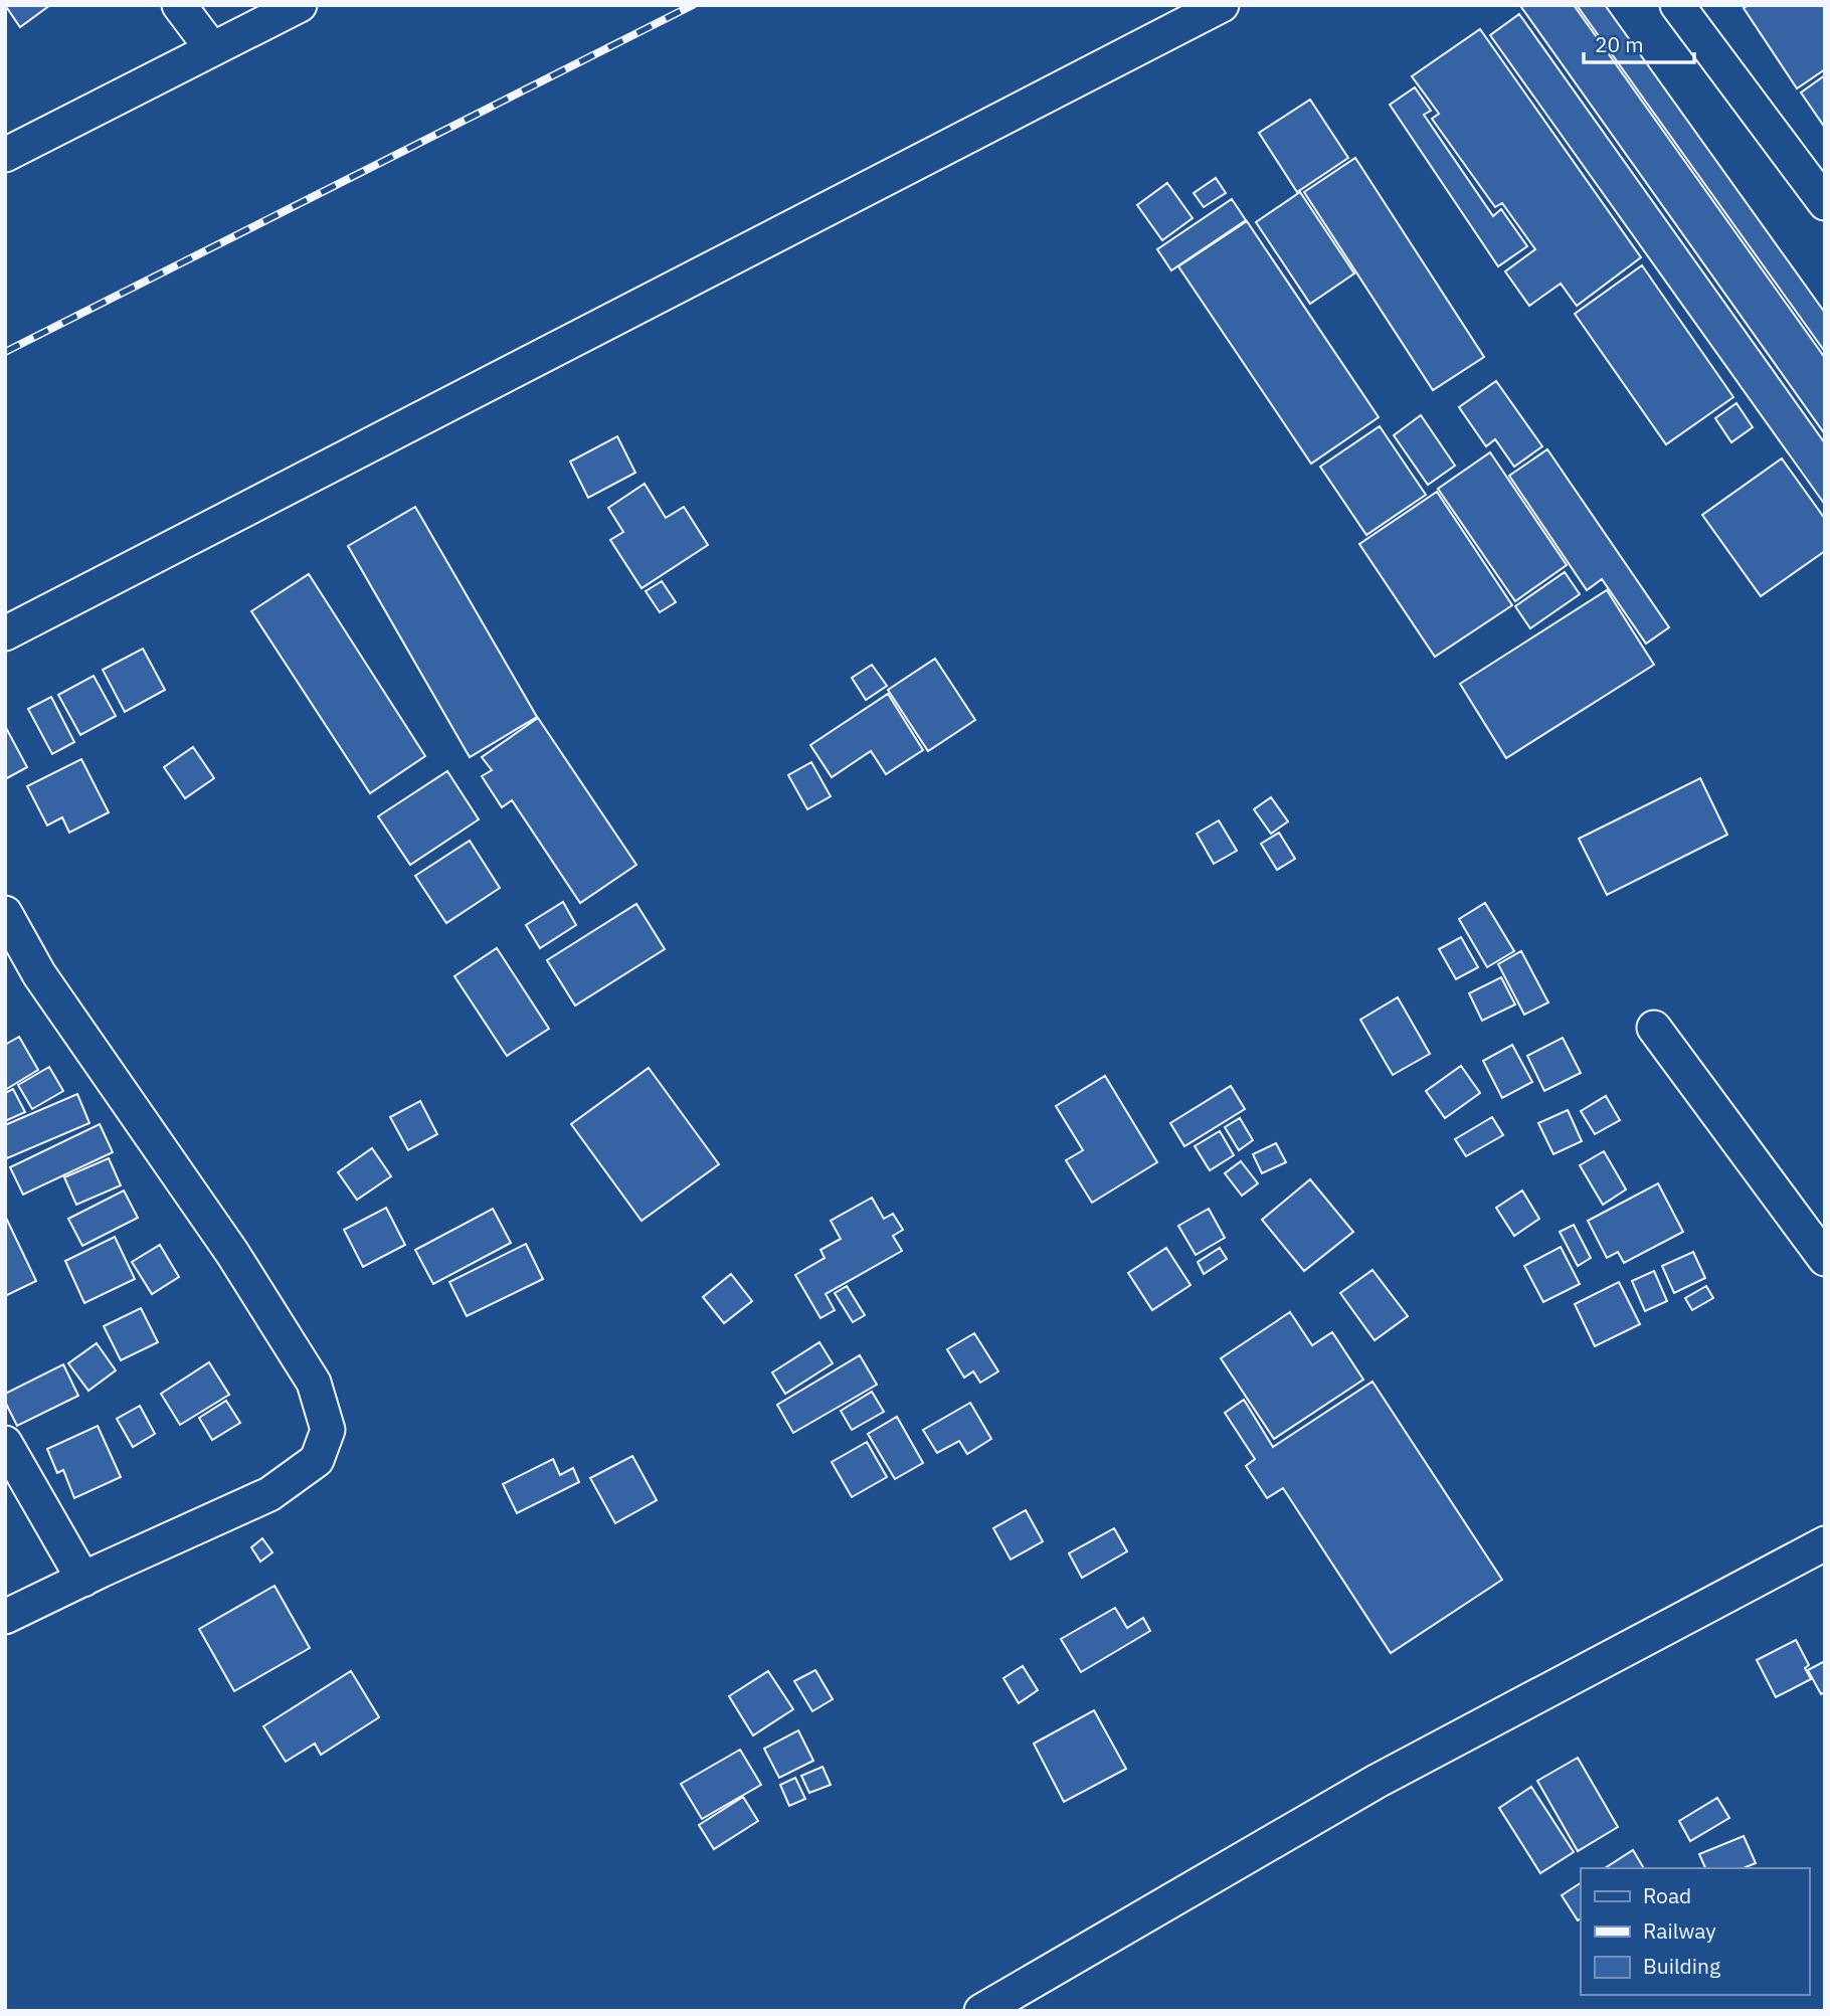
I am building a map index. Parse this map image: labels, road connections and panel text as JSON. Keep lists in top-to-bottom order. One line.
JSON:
{"legend":["Road","Railway","Building"],"scale_bar":"20 m"}
